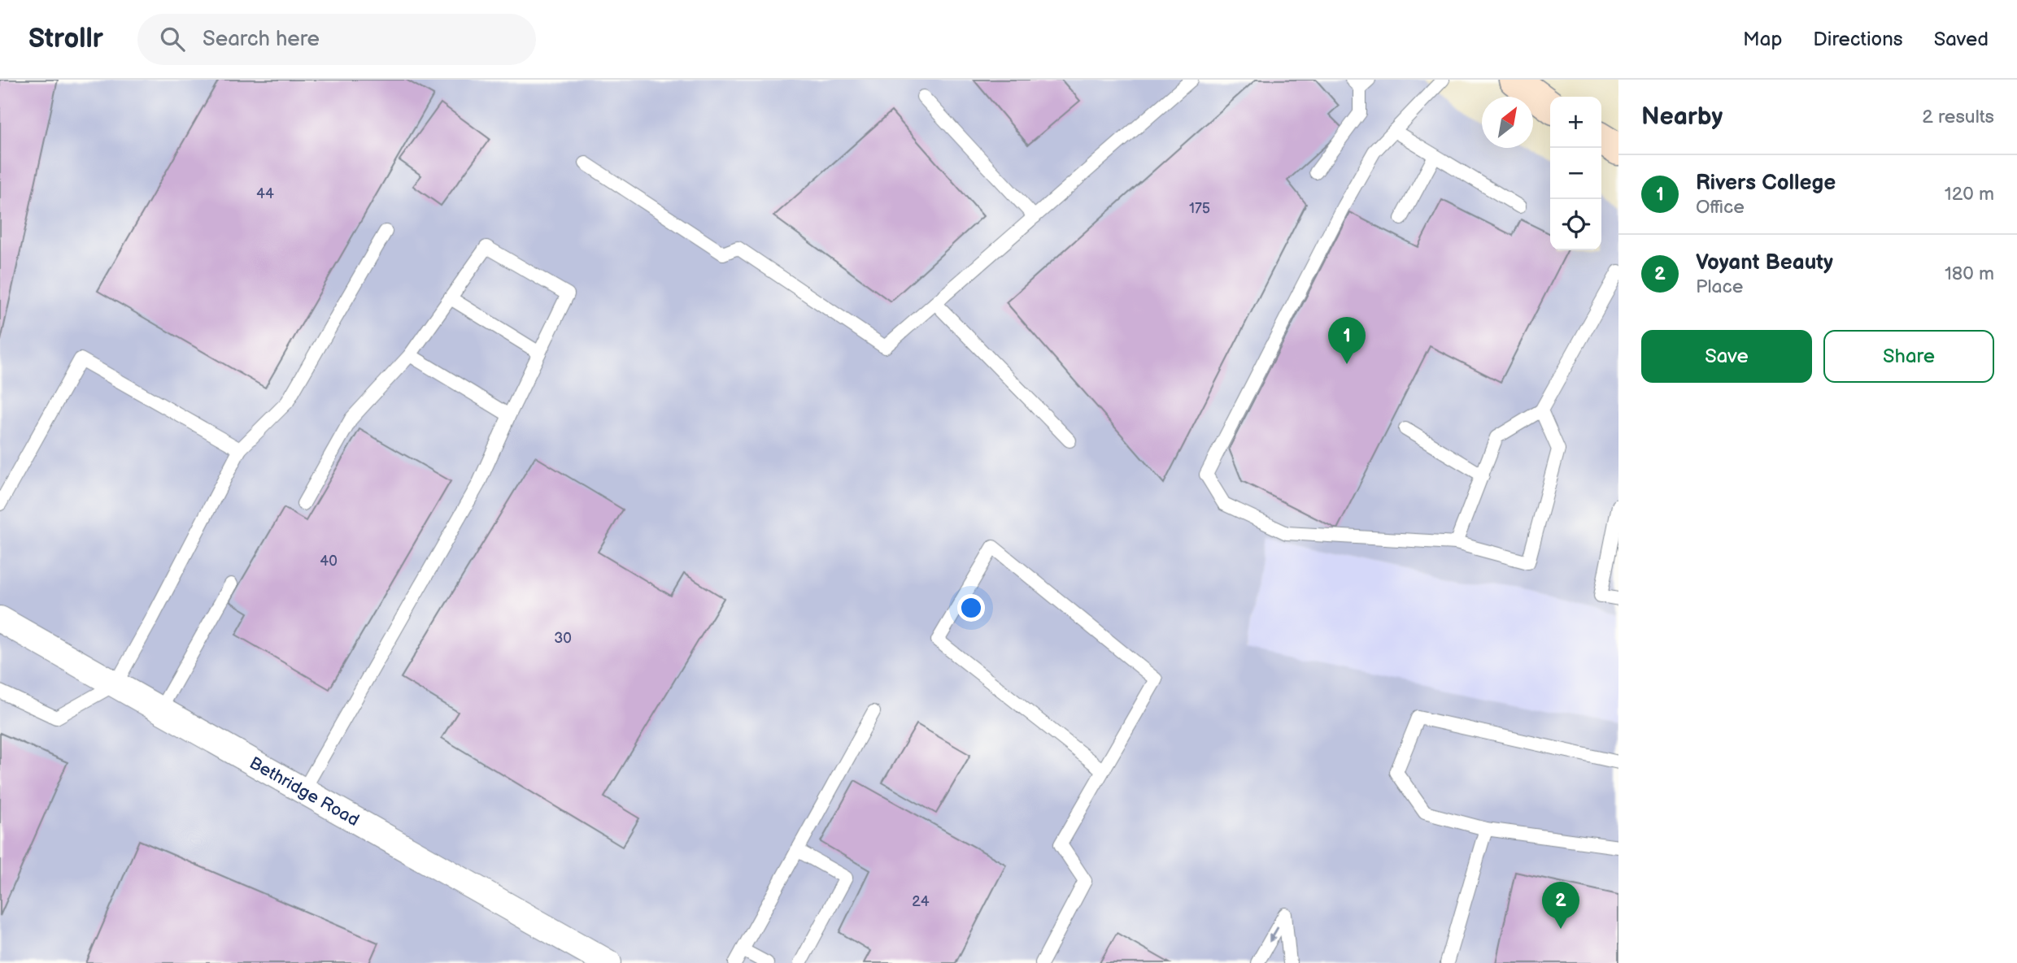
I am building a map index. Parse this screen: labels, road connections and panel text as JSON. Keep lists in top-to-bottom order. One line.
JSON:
{"streets":{"street":["Bethridge Road"]},"house_numbers":["44","175","40","30","24"],"north":"top right","page":{"header":"Strollr","search":"Search here","nav":["Map","Directions","Saved"],"heading":["Nearby","2 results"],"map_buttons":["+","−"],"list":[{"mark":"1","name":"Rivers College","note":"Office","value":"120 m"},{"mark":"2","name":"Voyant Beauty","note":"Place","value":"180 m"}],"buttons":["Save","Share"],"pins":["1","2"]}}
